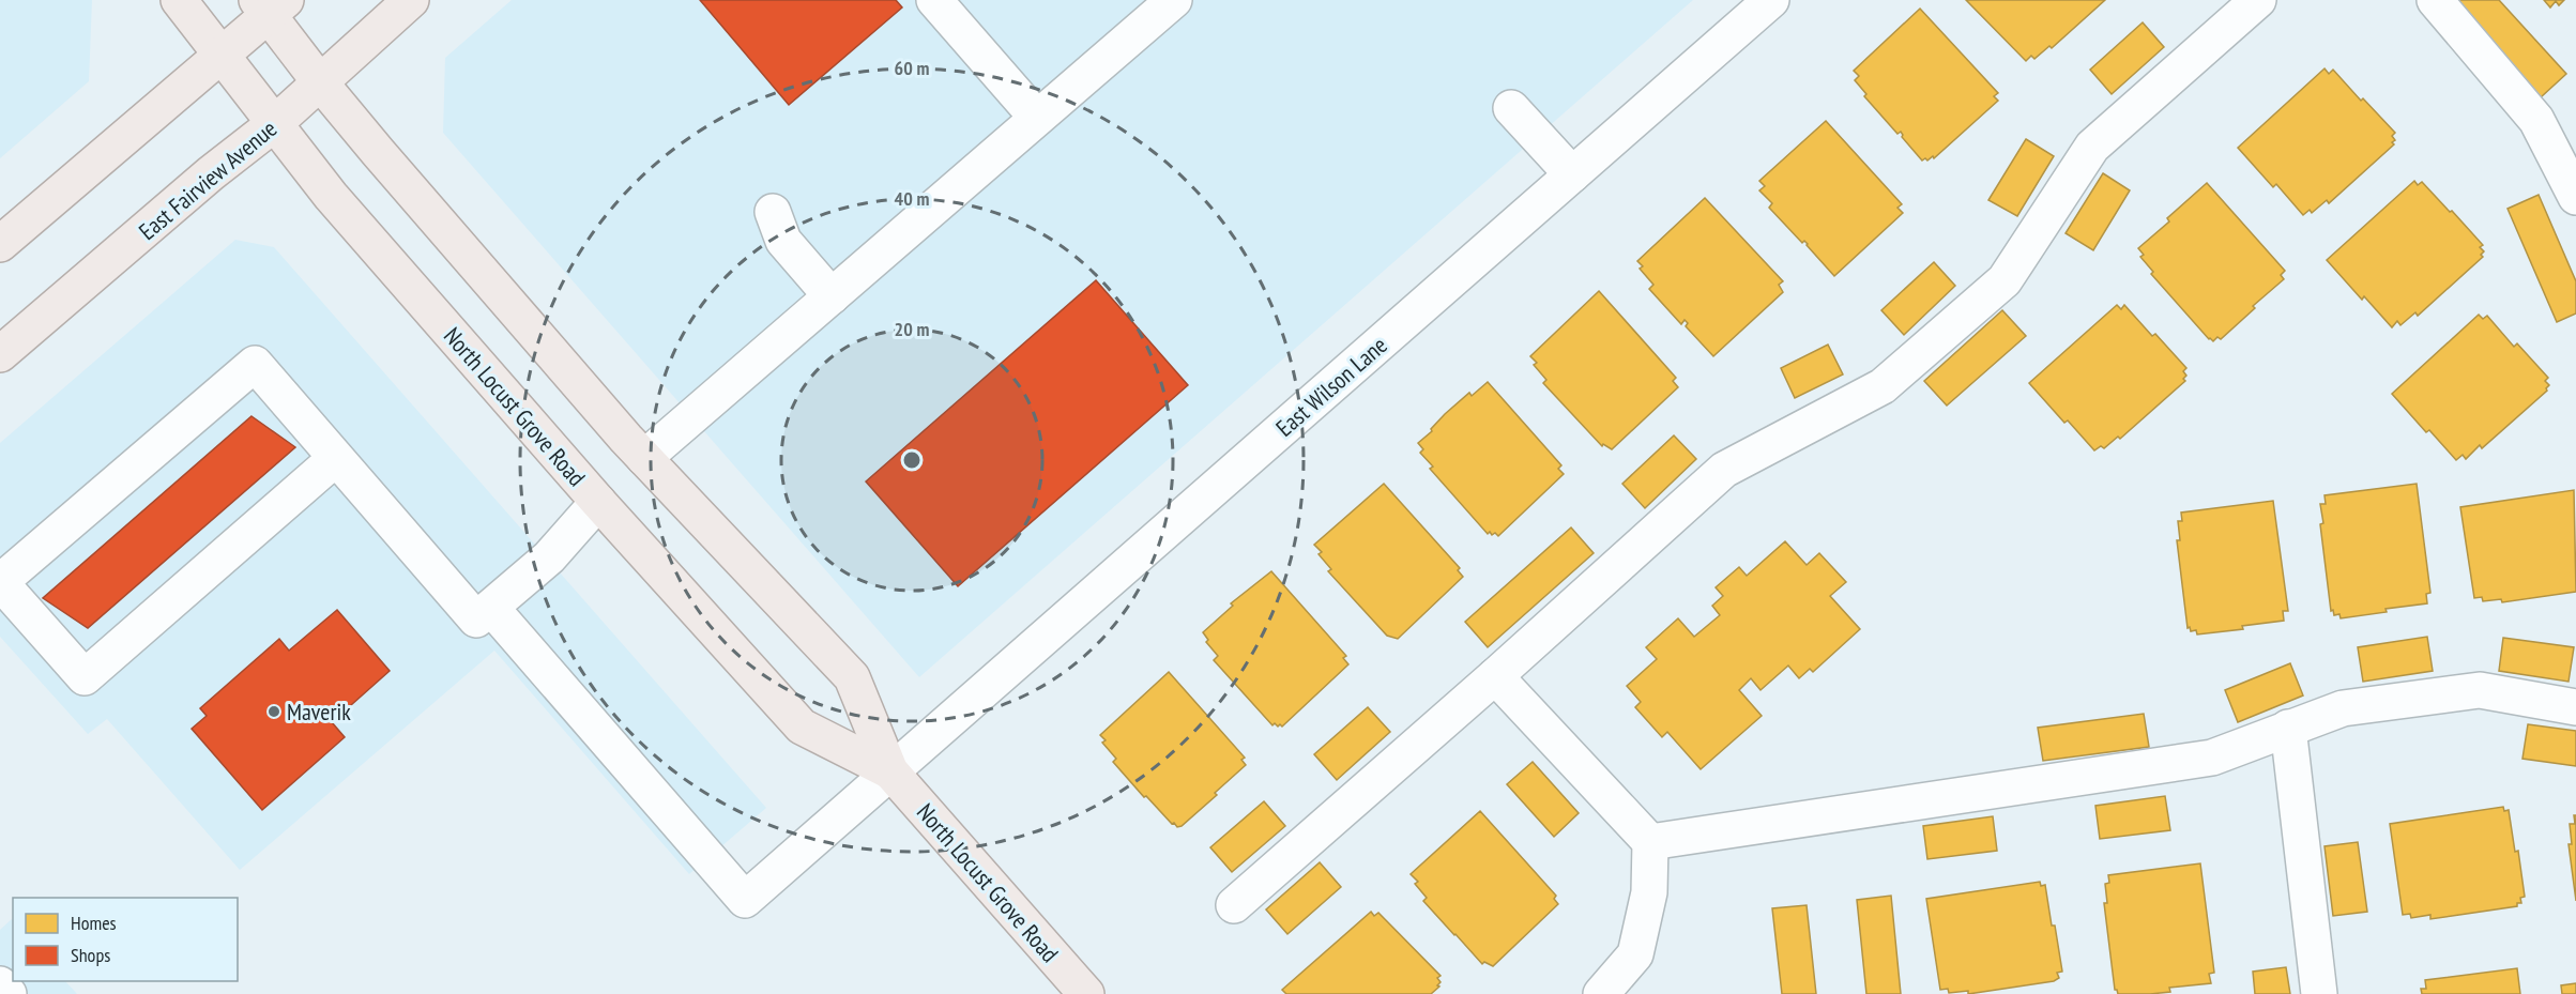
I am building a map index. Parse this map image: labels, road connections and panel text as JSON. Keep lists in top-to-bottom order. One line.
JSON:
{"streets":{"main road":["East Fairview Avenue","North Locust Grove Road"],"street":["East Wilson Lane"]},"crossings":[["East Fairview Avenue","North Locust Grove Road"],["East Wilson Lane","North Locust Grove Road"]],"places":["Maverik"],"legend":["Homes","Shops"],"rings":["60 m","40 m","20 m"]}
